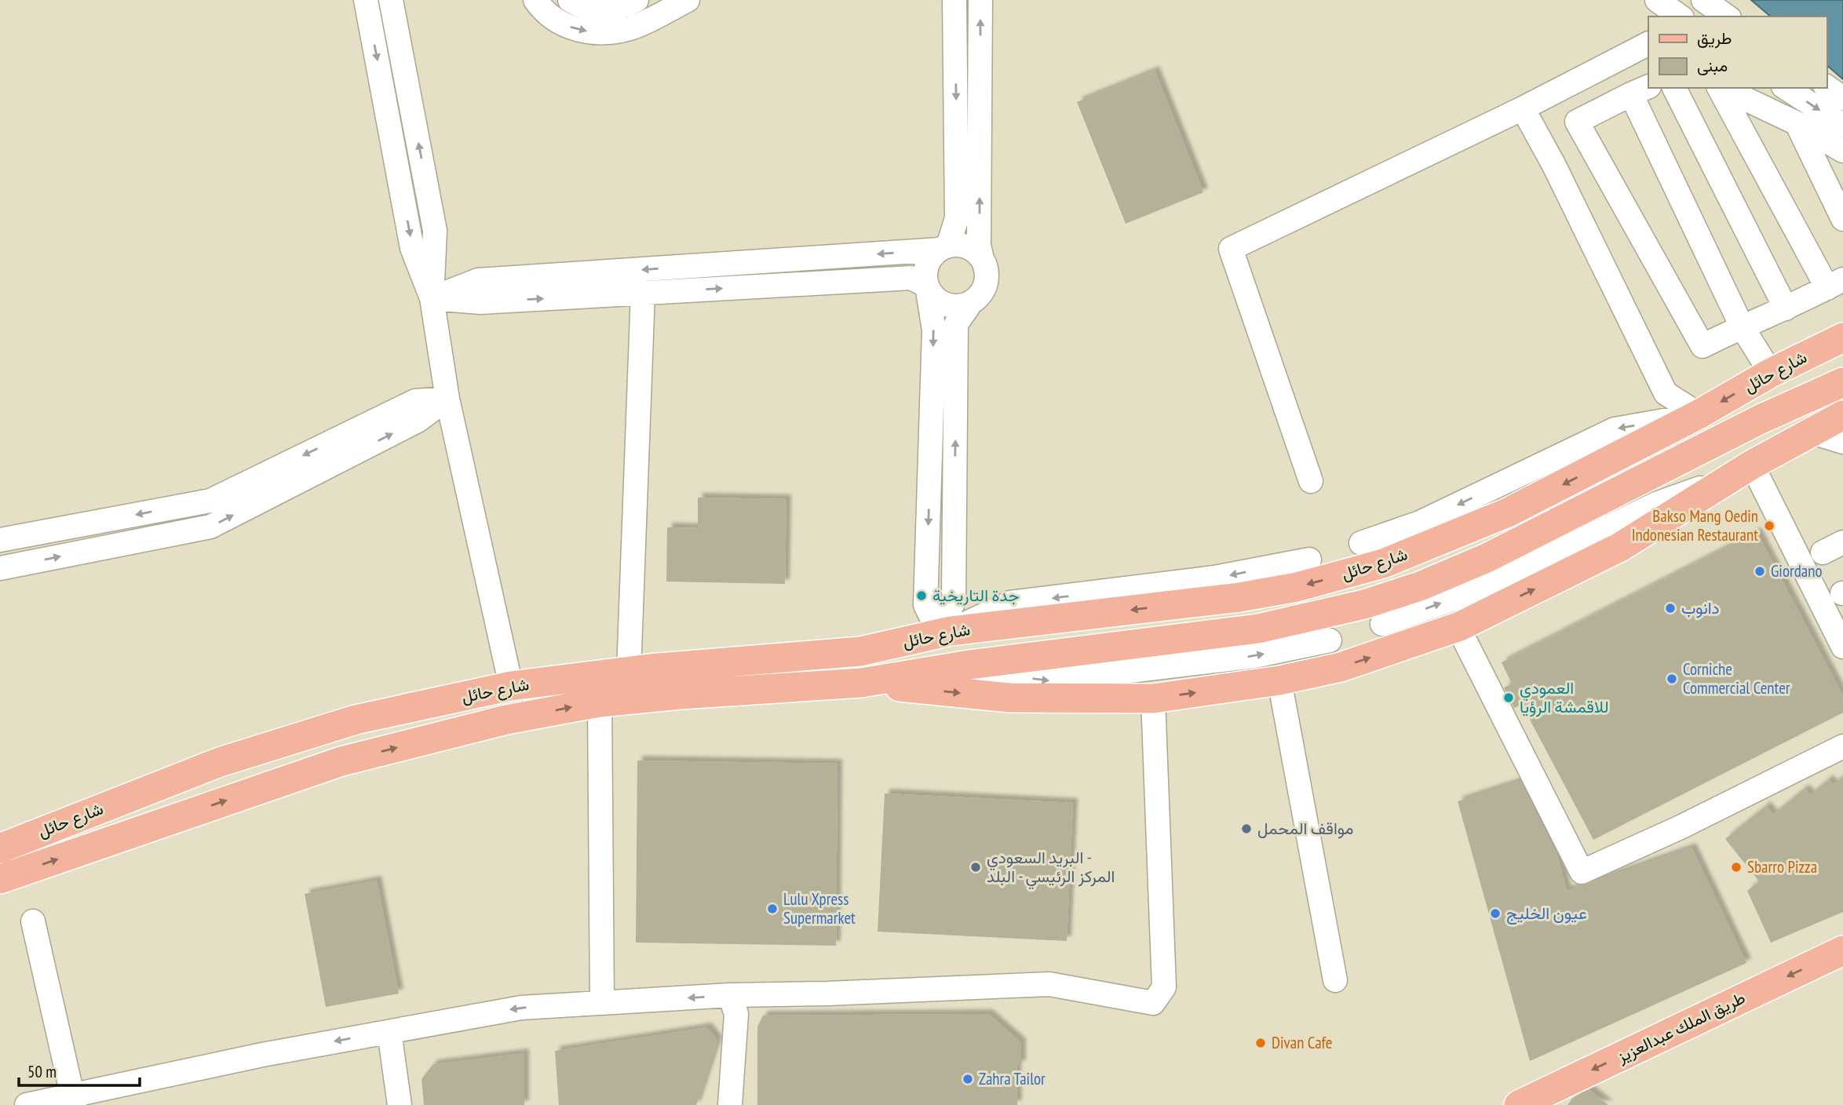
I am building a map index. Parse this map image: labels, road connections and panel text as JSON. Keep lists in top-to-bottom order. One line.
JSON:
{"streets":{"main road":["شارع حائل","طريق الملك عبدالعزيز"]},"one_way":["طريق الملك عبدالعزيز"],"places":["Bakso Mang Oedin Indonesian Restaurant","Giordano","جدة التاريخية","دانوب","Corniche Commercial Center","العمودي للاقمشة الرؤيا","مواقف المحمل","البريد السعودي - المركز الرئيسي - البلد","Sbarro Pizza","Lulu Xpress Supermarket","عيون الخليج","Divan Cafe","Zahra Tailor"],"legend":["طريق","مبنى"],"scale_bar":"50 m"}
